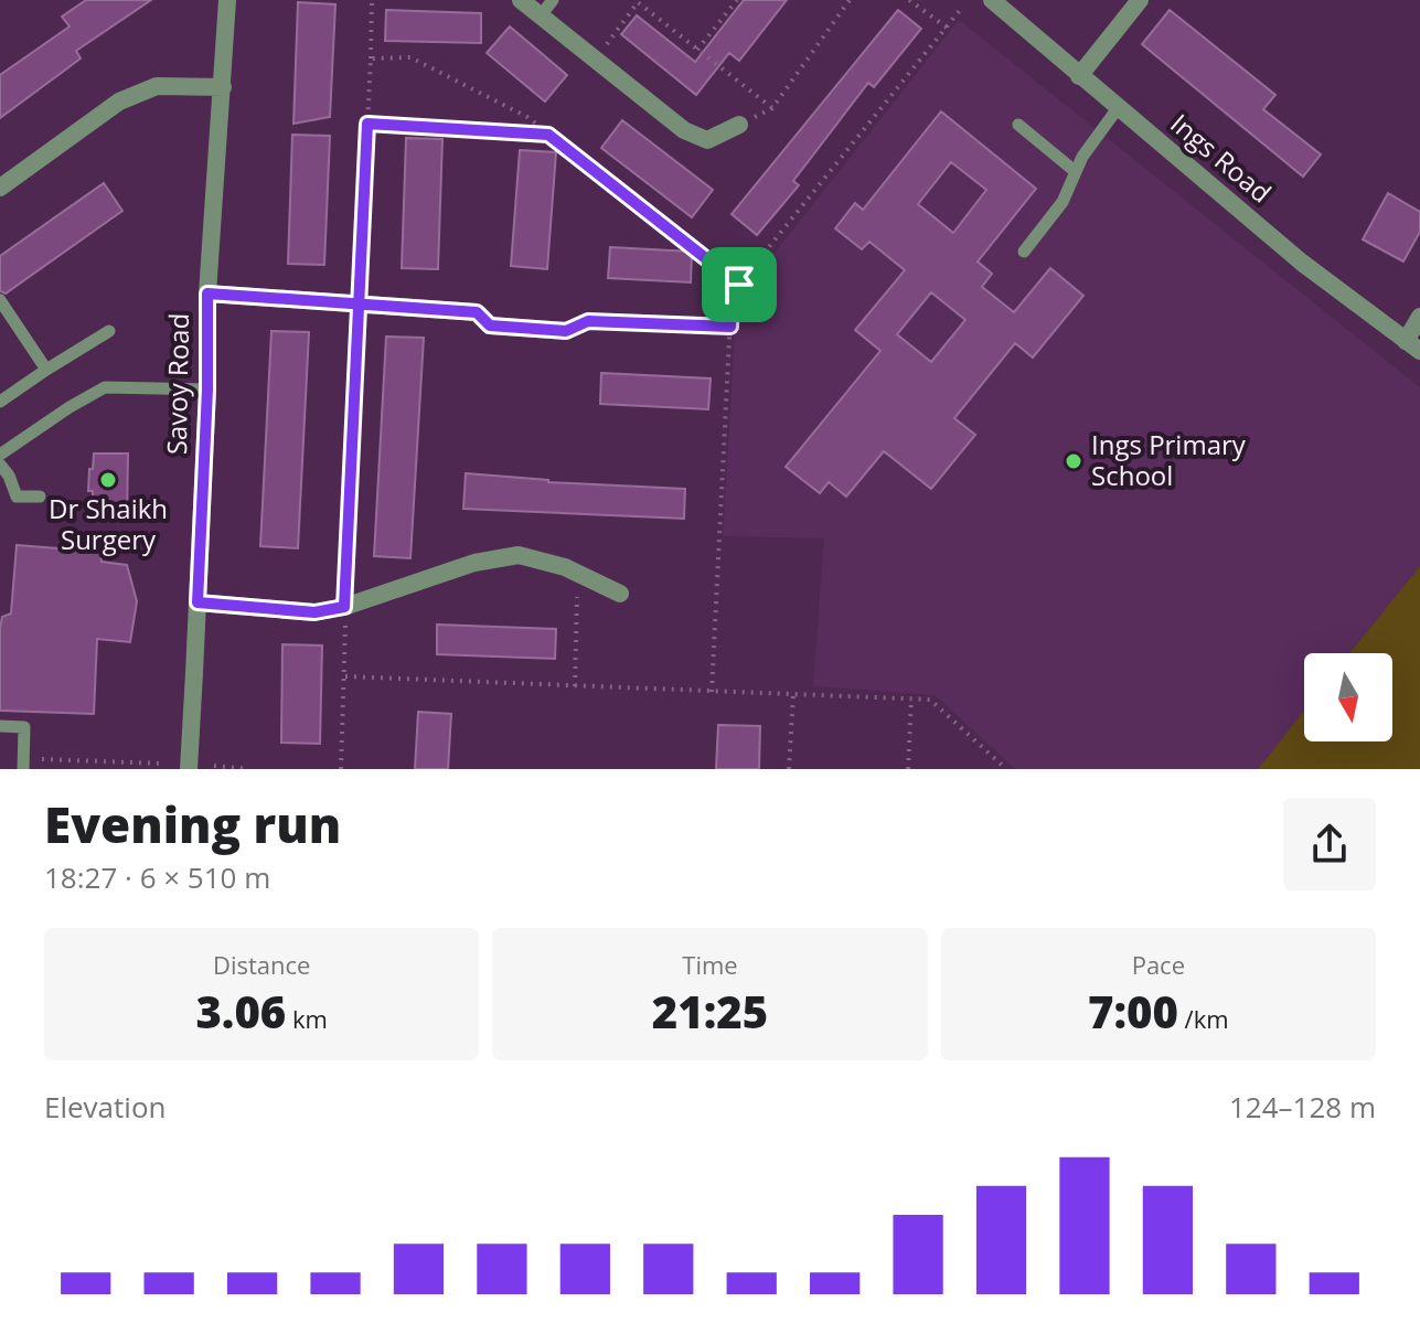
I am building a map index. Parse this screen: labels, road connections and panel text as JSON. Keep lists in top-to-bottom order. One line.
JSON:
{"streets":{"street":["Ings Road","Savoy Road"]},"places":["Ings Primary School","Dr Shaikh Surgery"],"north":"bottom","page":{"heading":["Evening run","18:27 · 6 × 510 m"],"stats":[["Distance","3.06 km"],["Time","21:25"],["Pace","7:00 /km"]],"chart":["Elevation","124–128 m"]}}
